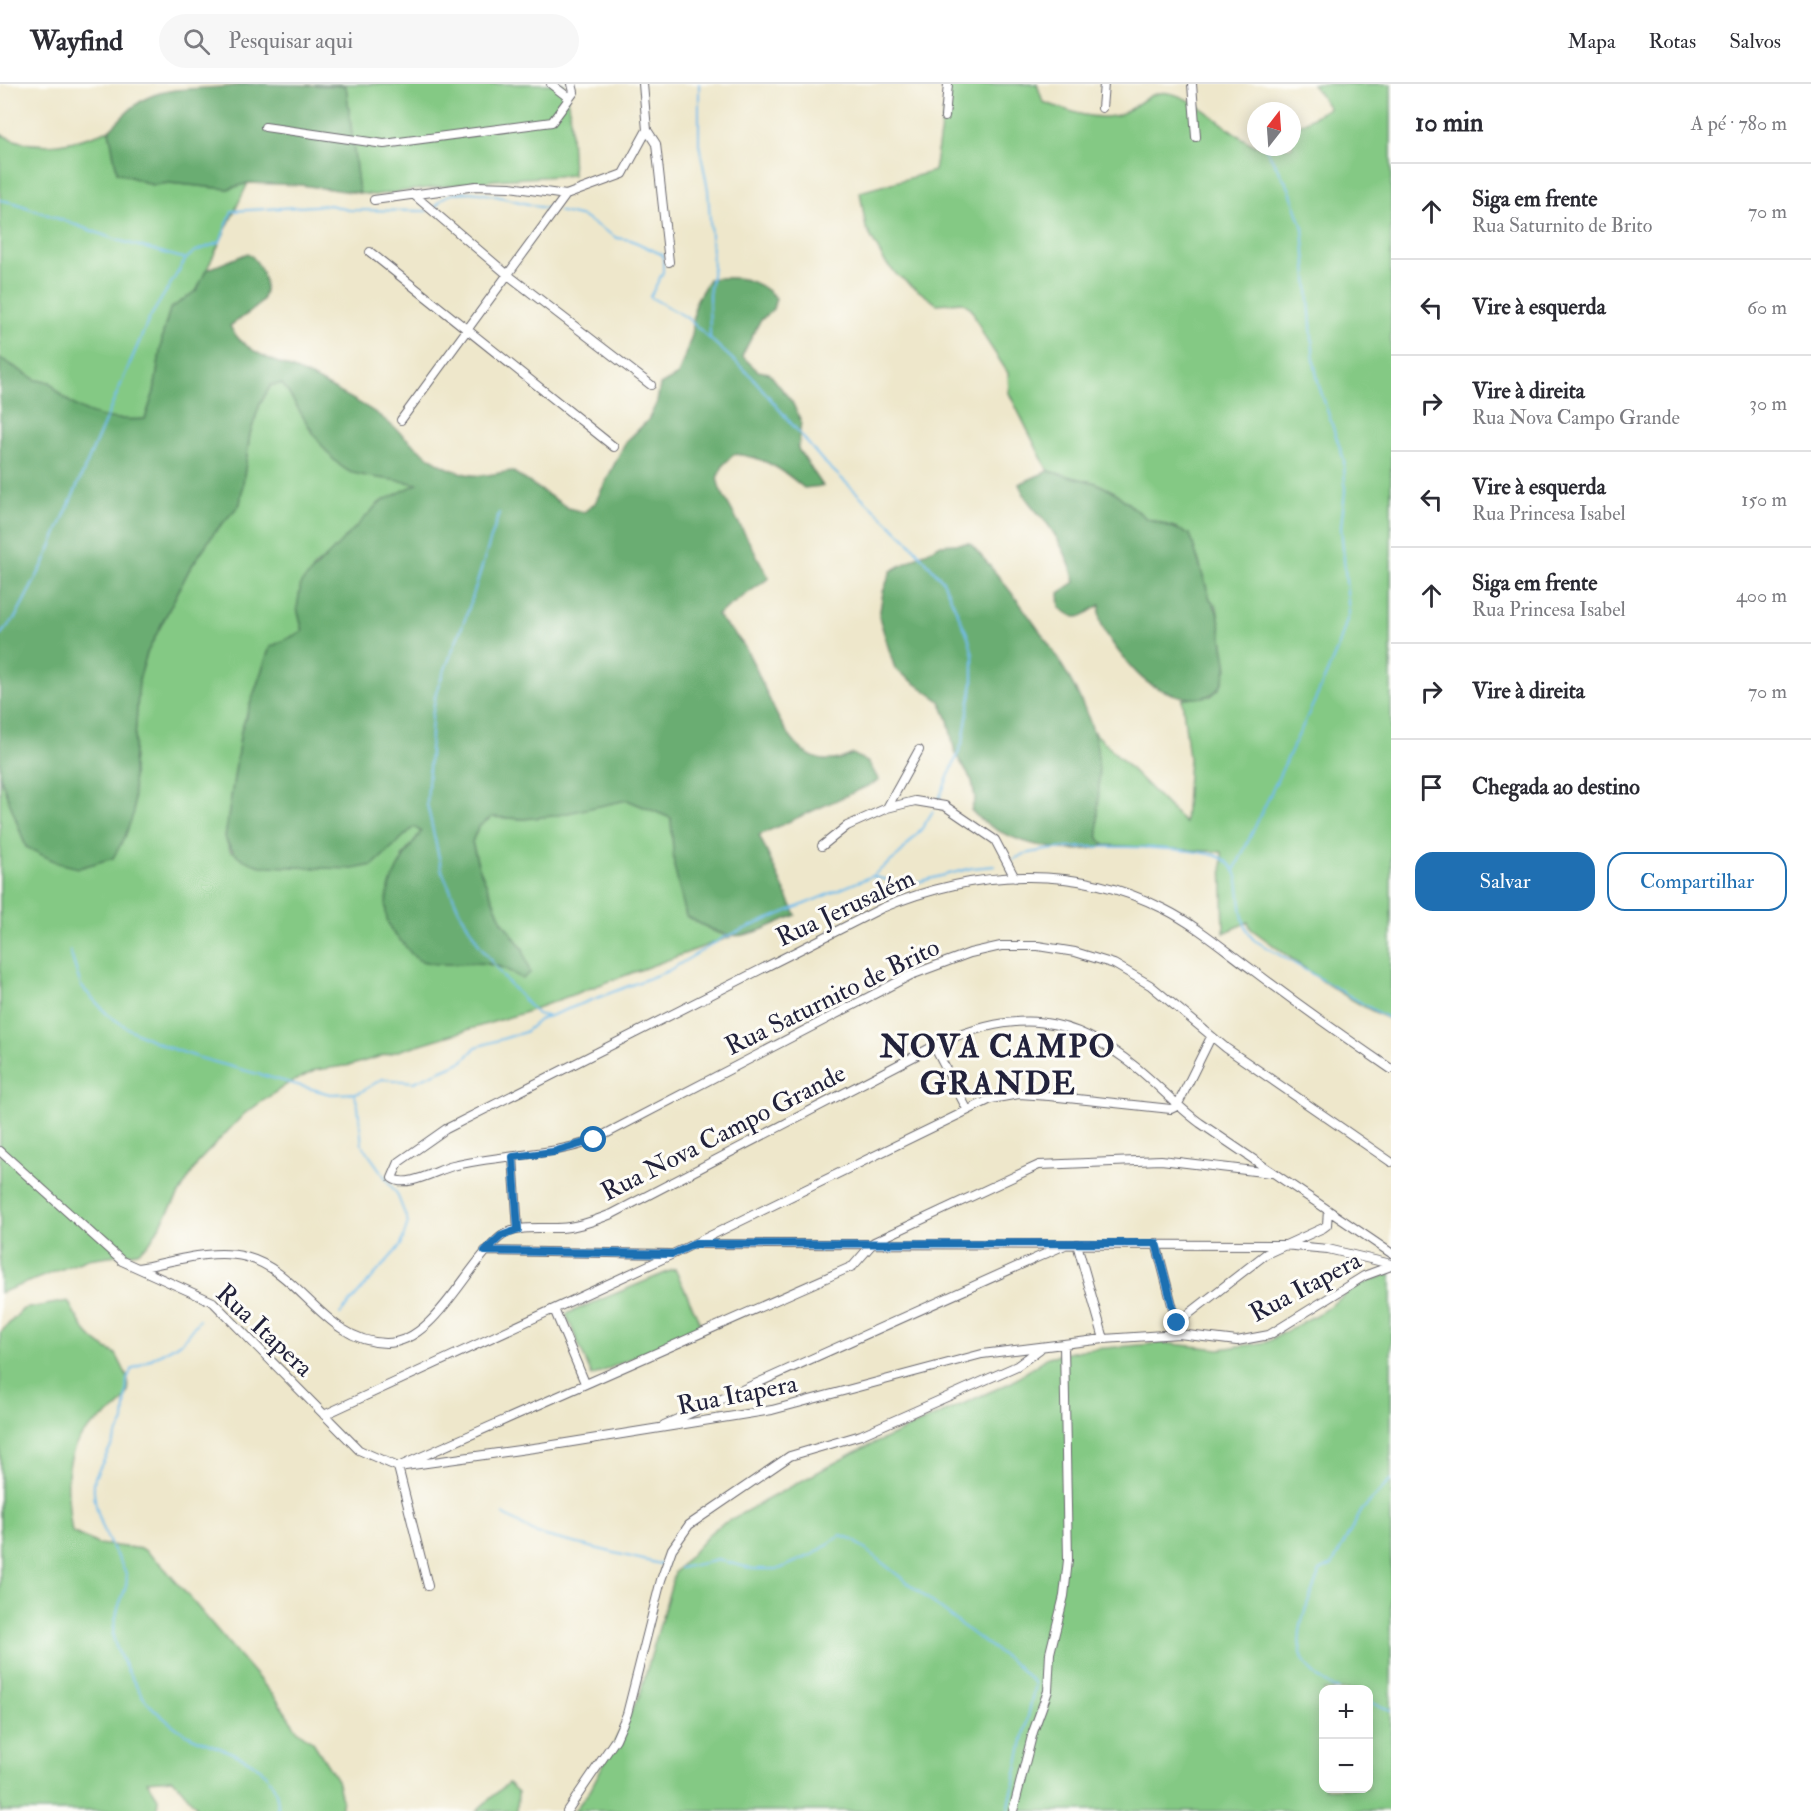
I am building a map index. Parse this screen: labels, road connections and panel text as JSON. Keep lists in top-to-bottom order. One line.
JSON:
{"streets":{"street":["Rua Jerusalém","Rua Saturnito de Brito","Rua Nova Campo Grande","Rua Itapera"]},"crossings":[["Rua Jerusalém","Rua Saturnito de Brito"],["Rua Nova Campo Grande","Rua Itapera"]],"districts":["NOVA CAMPO GRANDE"],"north":"top","page":{"header":"Wayfind","search":"Pesquisar aqui","nav":["Mapa","Rotas","Salvos"],"heading":["10 min","A pé · 780 m"],"list":[["Siga em frente","Rua Saturnito de Brito","70 m"],["Vire à esquerda","60 m"],["Vire à direita","Rua Nova Campo Grande","30 m"],["Vire à esquerda","Rua Princesa Isabel","150 m"],["Siga em frente","Rua Princesa Isabel","400 m"],["Vire à direita","70 m"],"Chegada ao destino"],"buttons":["Salvar","Compartilhar"],"map_buttons":["+","−"]}}
